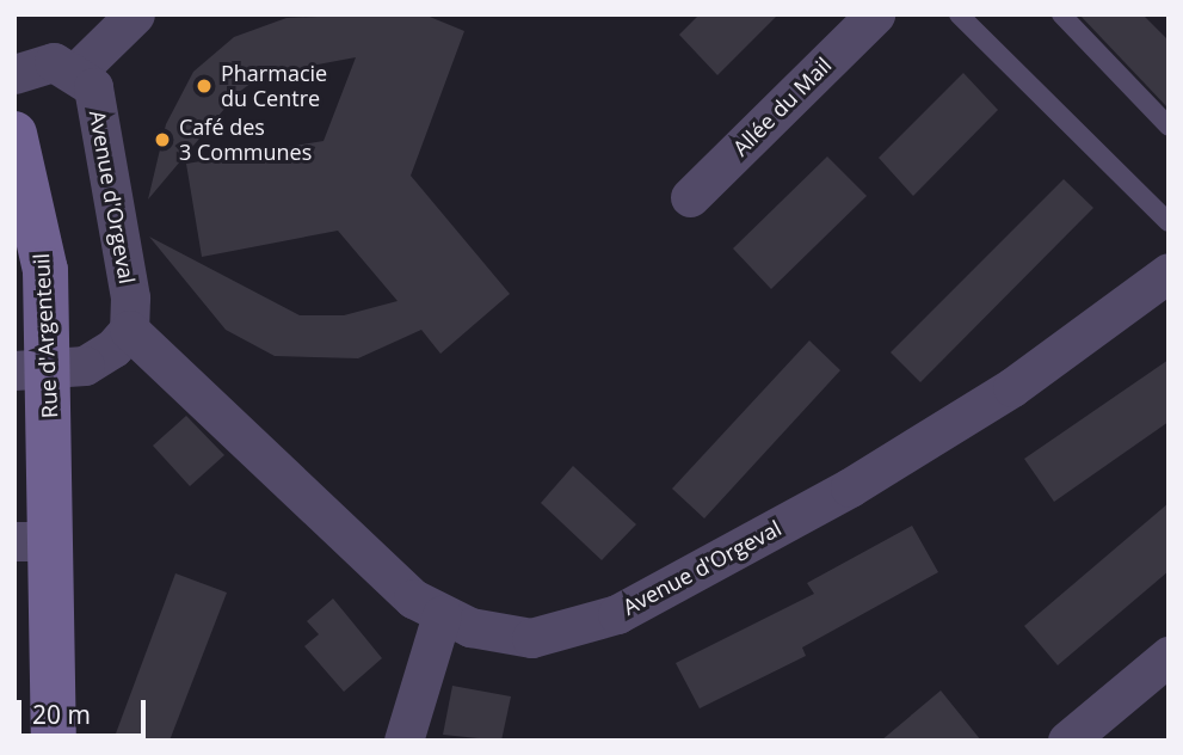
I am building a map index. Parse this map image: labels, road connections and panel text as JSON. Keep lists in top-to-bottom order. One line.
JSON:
{"streets":{"main road":["Rue d'Argenteuil"],"street":["Allée du Mail","Avenue d'Orgeval"]},"places":["Pharmacie du Centre","Café des 3 Communes"],"scale_bar":"20 m"}
